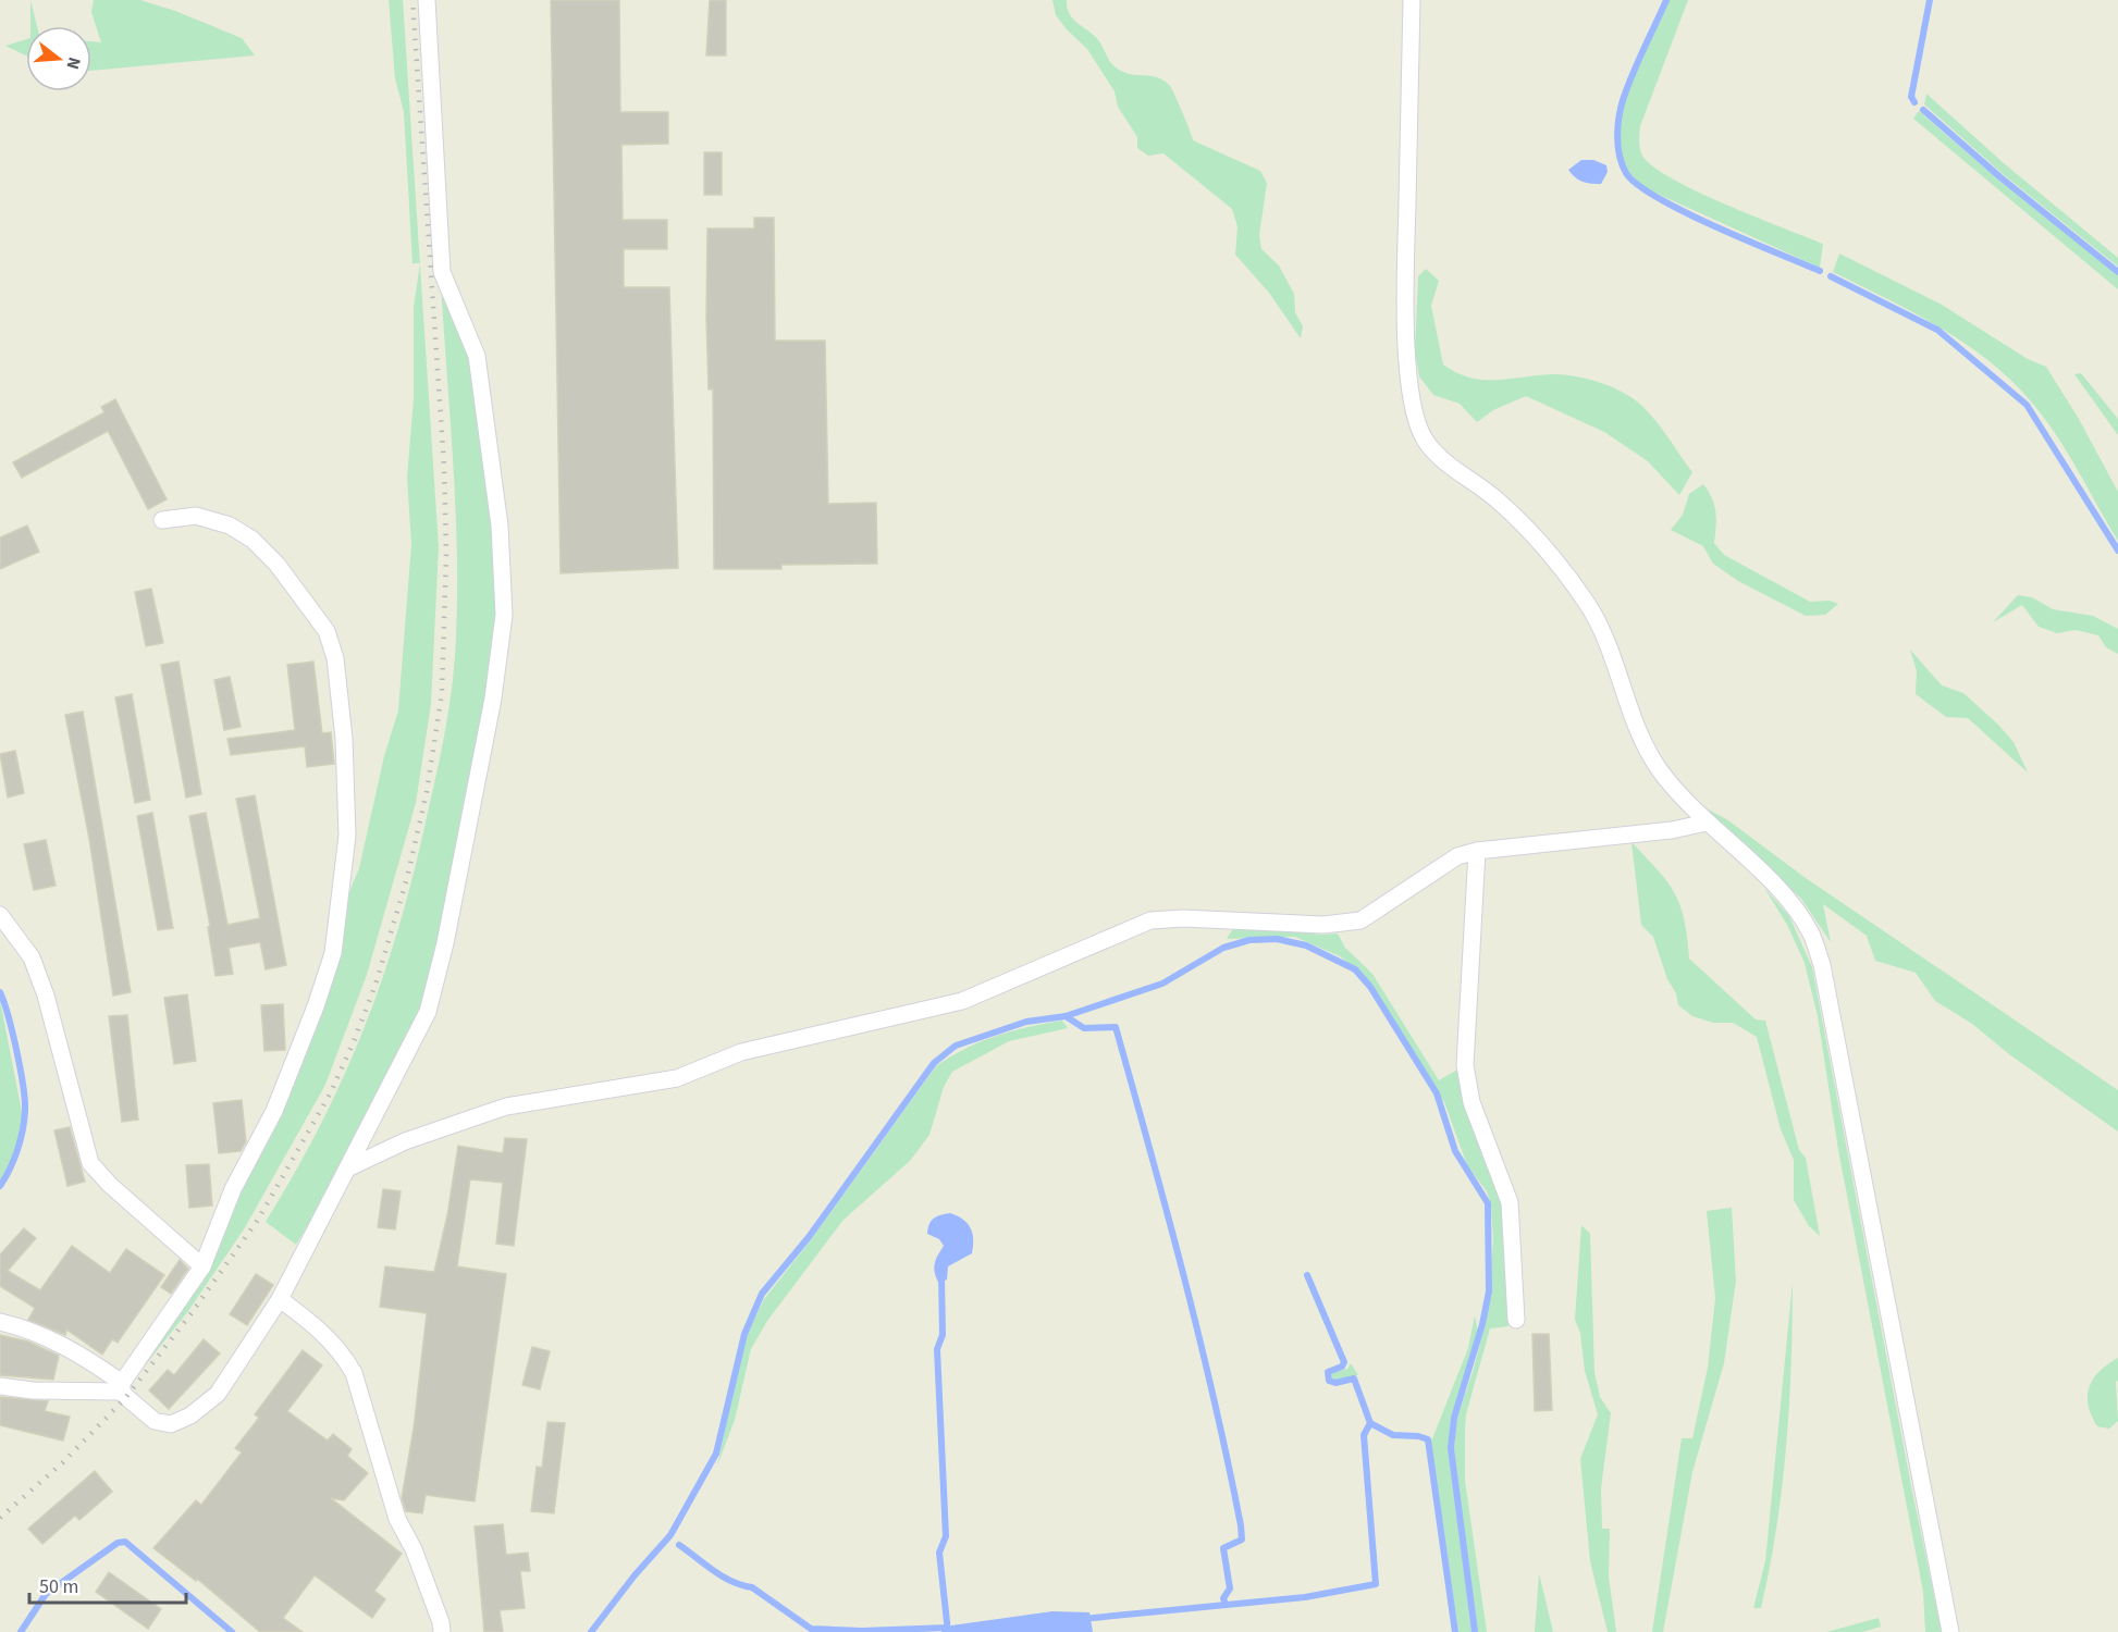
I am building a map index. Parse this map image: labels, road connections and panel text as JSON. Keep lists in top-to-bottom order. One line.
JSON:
{"scale_bar":"50 m","north":"right"}
